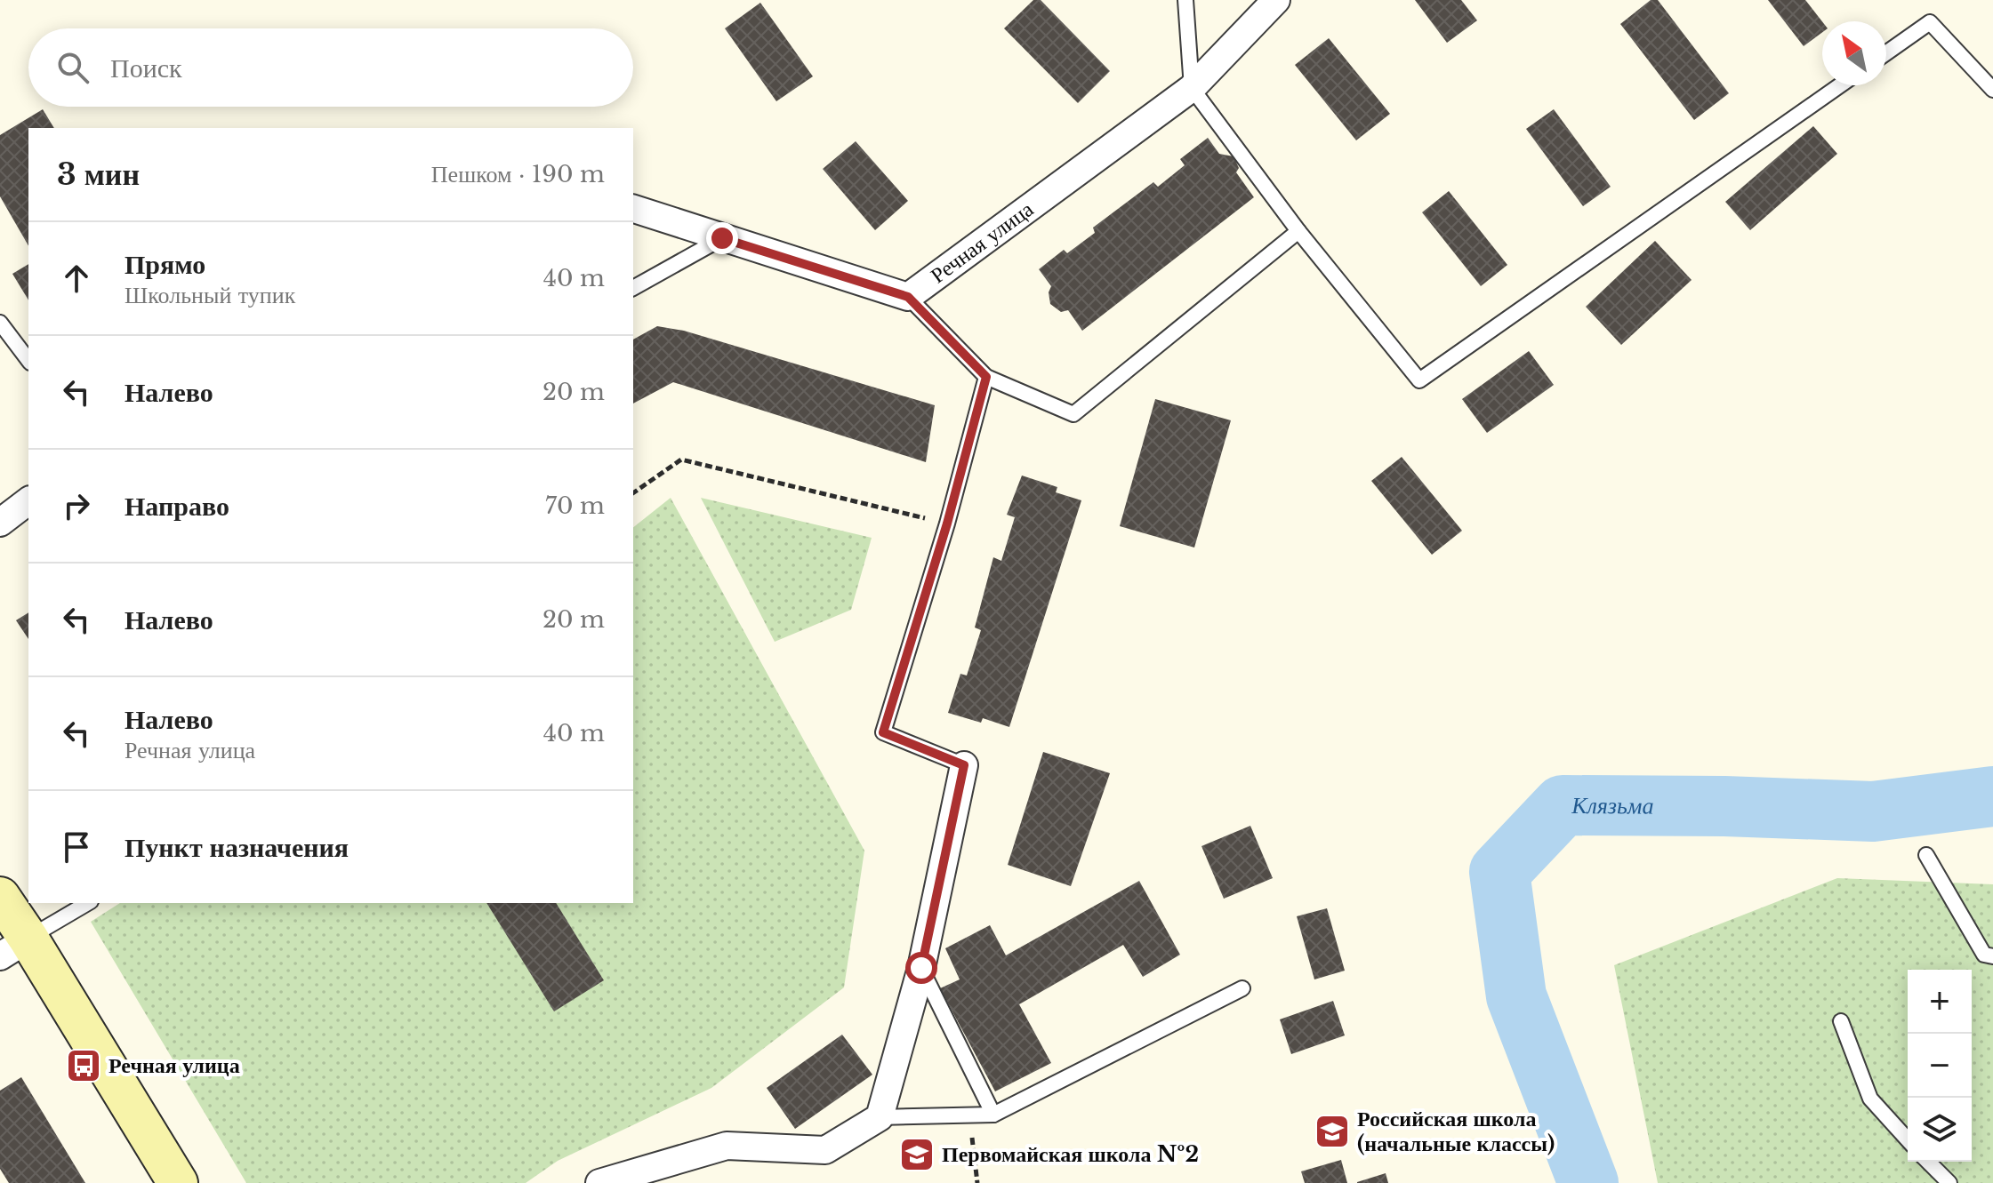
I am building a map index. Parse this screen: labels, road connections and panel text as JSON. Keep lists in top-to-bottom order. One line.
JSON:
{"streets":{"street":["Речная улица"]},"water":["Клязьма"],"places":{"bus stop":["Речная улица"],"school or university":["Российская школа (начальные классы)","Первомайская школа №2"]},"north":"top left","page":{"search":"Поиск","heading":["3 мин","Пешком · 190 m"],"list":[["Прямо","Школьный тупик","40 m"],["Налево","20 m"],["Направо","70 m"],["Налево","20 m"],["Налево","Речная улица","40 m"],"Пункт назначения"],"map_buttons":["+","−"]}}
